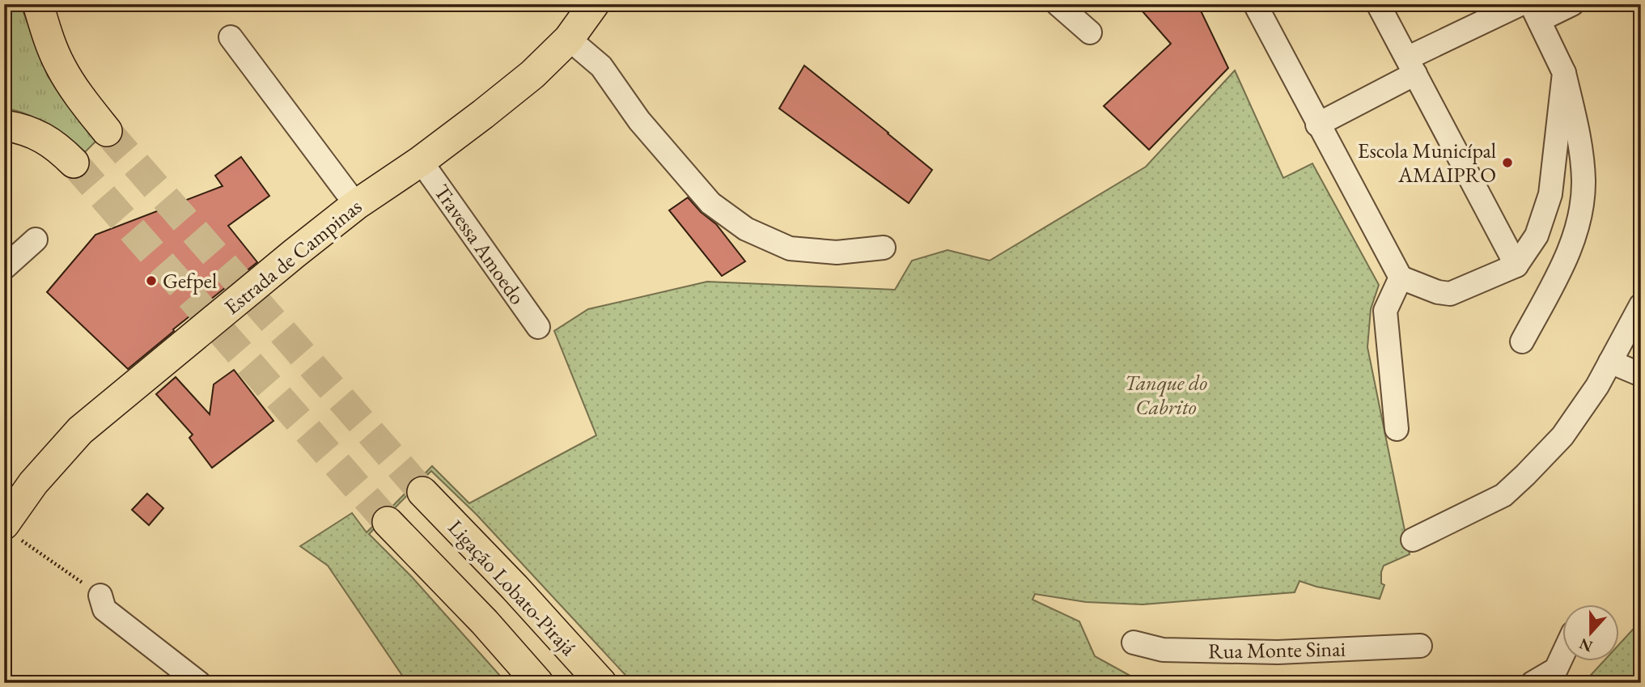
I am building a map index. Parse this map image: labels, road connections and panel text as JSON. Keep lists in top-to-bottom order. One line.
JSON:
{"streets":{"main road":["Estrada de Campinas","Ligação Lobato-Pirajá"],"street":["Travessa Amoedo","Rua Monte Sinai"]},"crossings":[["Travessa Amoedo","Estrada de Campinas"]],"parks":["Tanque do Cabrito"],"places":["Escola Municípal AMAIPRO","Gefpel"],"north":"bottom"}
